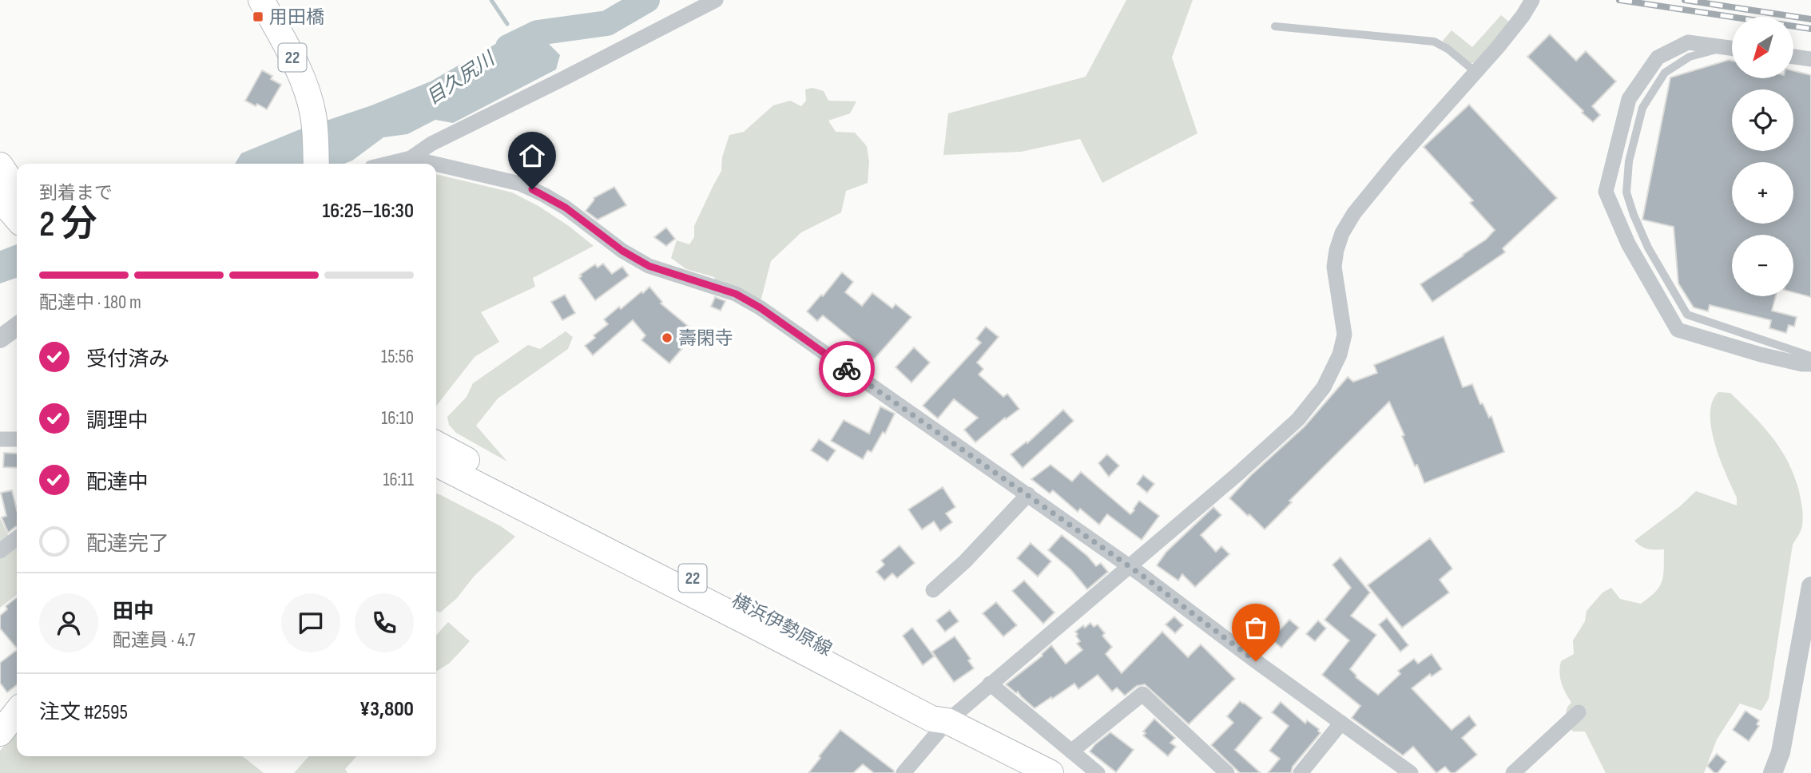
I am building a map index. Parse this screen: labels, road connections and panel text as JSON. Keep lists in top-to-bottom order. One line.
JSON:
{"streets":{"main road":["22","横浜伊勢原線"]},"water":["目久尻川"],"places":{"transit":["用田橋"],"other":["壽閑寺"]},"north":"bottom left","page":{"map_buttons":["+","−"],"heading":["2 分","到着まで","16:25–16:30"],"panel":["田中","配達員 · 4.7","注文 #2595","¥3,800"],"bar":"配達中 · 180 m","list":[["受付済み","15:56"],["調理中","16:10"],["配達中","16:11"],"配達完了"]}}
